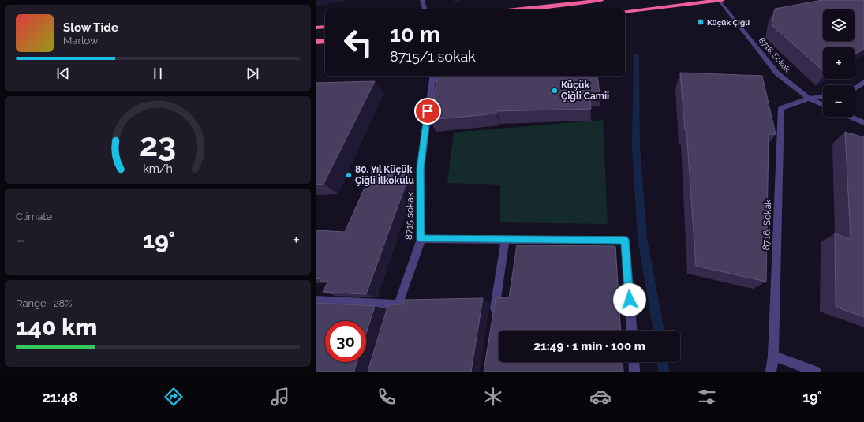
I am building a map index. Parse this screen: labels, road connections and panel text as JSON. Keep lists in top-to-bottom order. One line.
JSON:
{"streets":{"street":["8718. Sokak","8715 sokak","8716. Sokak"]},"crossings":[["8718. Sokak","8716. Sokak"]],"places":{"transit":["Küçük Çiğli"],"other":["Küçük Çiğli Camii","80. Yıl Küçük Çiğli İlkokulu"]},"page":{"map_buttons":["+","−"],"turn":["10 m","8715/1 sokak"],"song":["Slow Tide","Marlow"],"tile":["Climate",["Range · 28%","140 km"]],"heat":["−","19°","+"],"limit":"30","trip":"21:49 · 1 min · 100 m","tabs":["21:48","19°"],"gauge":["23","km/h"]}}
